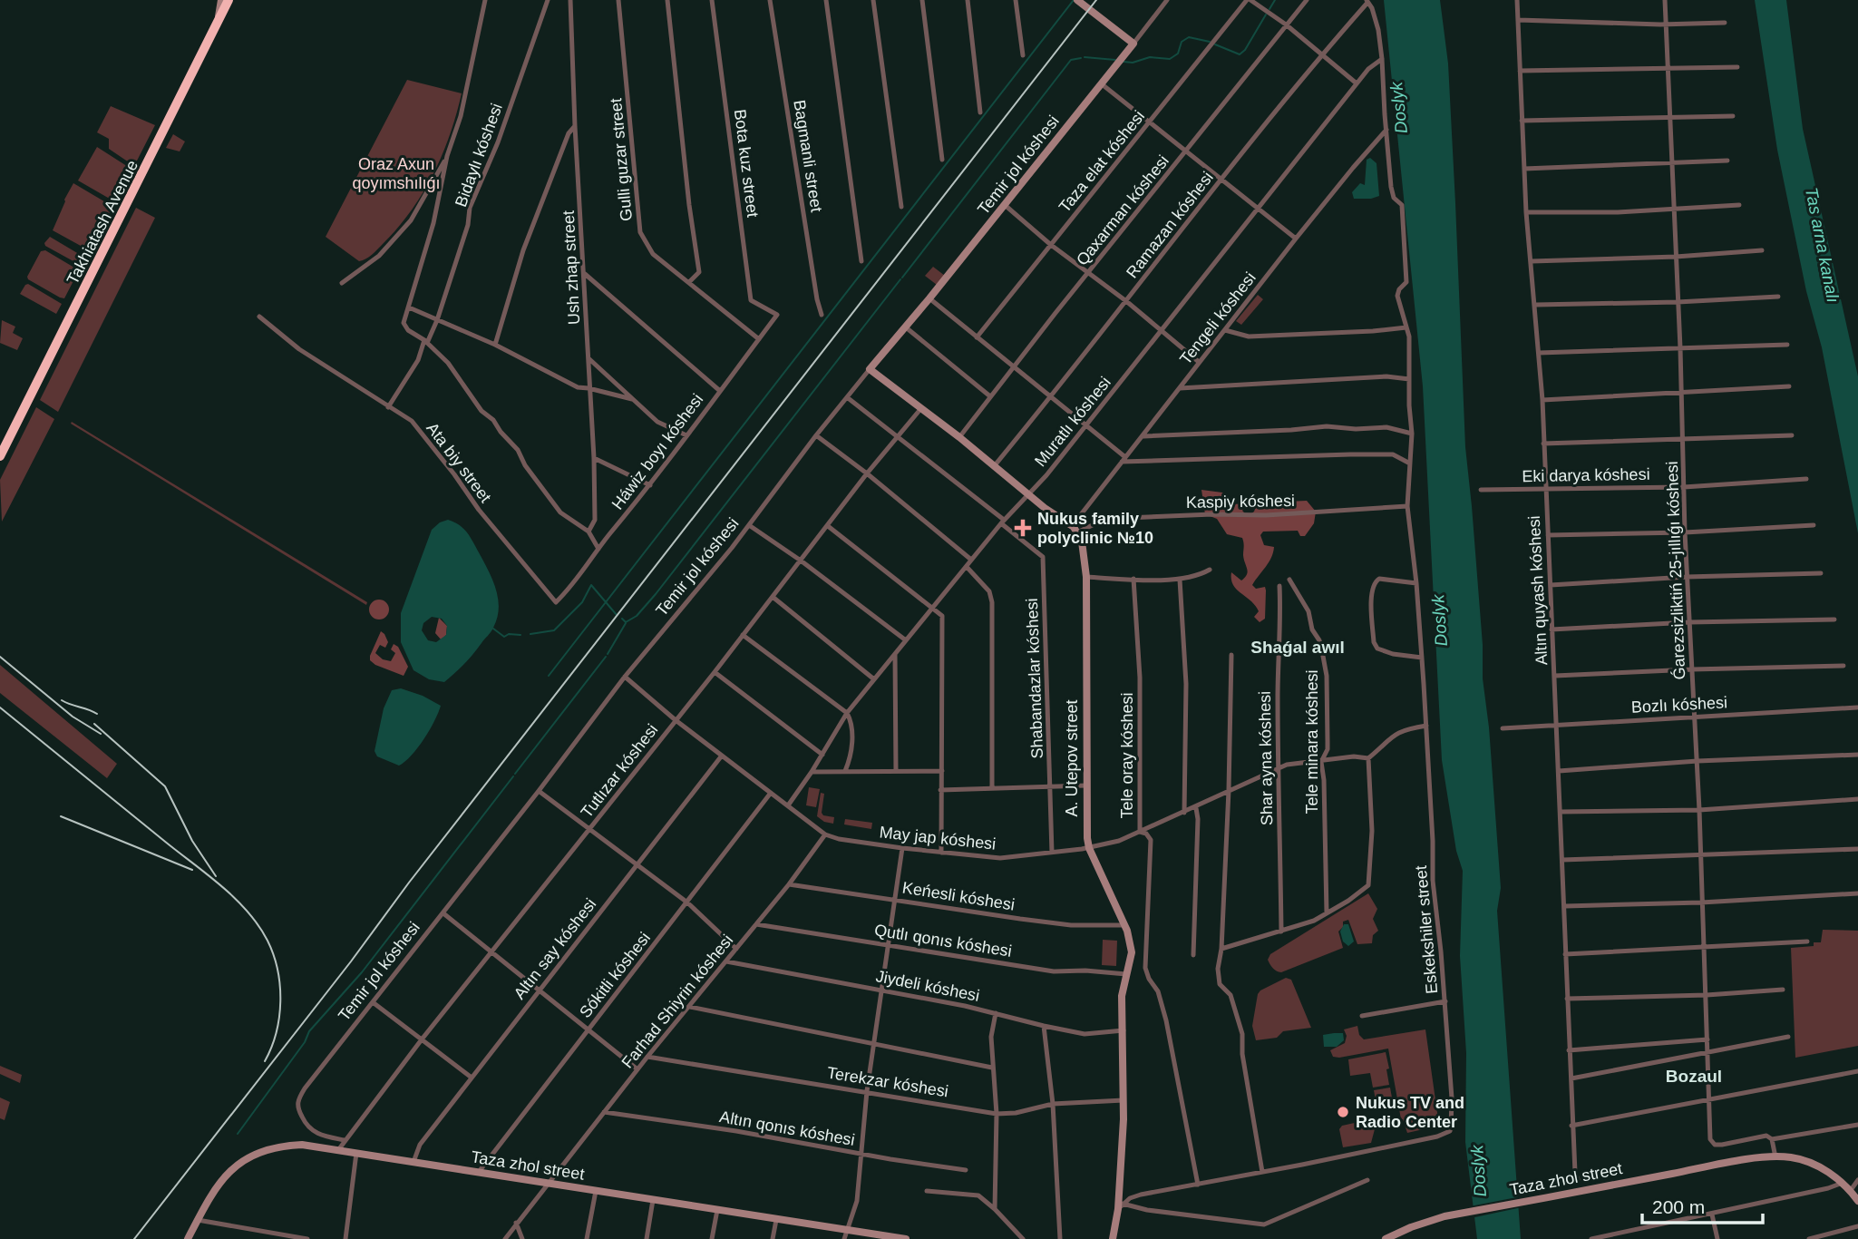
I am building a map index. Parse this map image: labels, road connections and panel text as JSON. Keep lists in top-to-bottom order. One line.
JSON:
{"streets":{"highway":["Takhiatash Avenue"],"street":["Bidaylı kóshesi","Bagmanli street","Gulli guzar street","Taza elat kóshesi","Bota kuz street","Temir jol kóshesi","Qaxarman kóshesi","Ramazan kóshesi","Ush zhap street","Tengeli kóshesi","Muratlı kóshesi","Háwiz boyı kóshesi","Ata biy street","Eki darya kóshesi","Kaspiy kóshesi","Ǵarezsizliktiń 25-jıllıǵı kóshesi","Altın quyash kóshesi","Shabandazlar kóshesi","Bozlı kóshesi","Tele minara kóshesi","Tele oray kóshesi","A. Utepov street","Shar ayna kóshesi","Tutlızar kóshesi","May jap kóshesi","Keńesli kóshesi","Eskekshiler street","Qutlı qonıs kóshesi","Altın say kóshesi","Sókitli kóshesi","Jiydeli kóshesi","Farhad Shiyrin kóshesi","Terekzar kóshesi","Altın qonıs kóshesi","Taza zhol street"]},"crossings":[["Bidaylı kóshesi","Ata biy street"],["Gulli guzar street","Háwiz boyı kóshesi"],["Bota kuz street","Háwiz boyı kóshesi"],["Temir jol kóshesi","Shabandazlar kóshesi"],["Temir jol kóshesi","Tutlızar kóshesi"],["Temir jol kóshesi","May jap kóshesi"],["Ramazan kóshesi","Eskekshiler street"],["Tengeli kóshesi","Kaspiy kóshesi"],["Tengeli kóshesi","A. Utepov street"],["Tengeli kóshesi","Eskekshiler street"],["Muratlı kóshesi","Shabandazlar kóshesi"],["Muratlı kóshesi","May jap kóshesi"],["Muratlı kóshesi","Eskekshiler street"],["Háwiz boyı kóshesi","Ata biy street"],["Eki darya kóshesi","Ǵarezsizliktiń 25-jıllıǵı kóshesi"],["Eki darya kóshesi","Altın quyash kóshesi"],["Kaspiy kóshesi","A. Utepov street"],["Kaspiy kóshesi","Eskekshiler street"],["Ǵarezsizliktiń 25-jıllıǵı kóshesi","Bozlı kóshesi"],["Altın quyash kóshesi","Bozlı kóshesi"],["Shabandazlar kóshesi","Tutlızar kóshesi"],["Shabandazlar kóshesi","May jap kóshesi"],["Tele minara kóshesi","May jap kóshesi"],["Tele oray kóshesi","May jap kóshesi"],["A. Utepov street","May jap kóshesi"],["A. Utepov street","Keńesli kóshesi"],["A. Utepov street","Qutlı qonıs kóshesi"],["A. Utepov street","Jiydeli kóshesi"],["A. Utepov street","Terekzar kóshesi"],["Shar ayna kóshesi","May jap kóshesi"],["Tutlızar kóshesi","May jap kóshesi"],["Tutlızar kóshesi","Taza zhol street"],["May jap kóshesi","Altın say kóshesi"],["May jap kóshesi","Sókitli kóshesi"],["May jap kóshesi","Farhad Shiyrin kóshesi"],["Keńesli kóshesi","Farhad Shiyrin kóshesi"],["Qutlı qonıs kóshesi","Farhad Shiyrin kóshesi"],["Altın say kóshesi","Taza zhol street"],["Sókitli kóshesi","Taza zhol street"],["Jiydeli kóshesi","Farhad Shiyrin kóshesi"],["Farhad Shiyrin kóshesi","Terekzar kóshesi"],["Farhad Shiyrin kóshesi","Altın qonıs kóshesi"],["Farhad Shiyrin kóshesi","Taza zhol street"]],"districts":["Shaǵal awıl","Bozaul"],"water":["Doslyk","Tas arna kanalı"],"parks":["Oraz Axun qoyımshılıǵı"],"places":{"health":["Nukus family polyclinic №10"],"other":["Nukus TV and Radio Center"]},"scale_bar":"200 m"}
